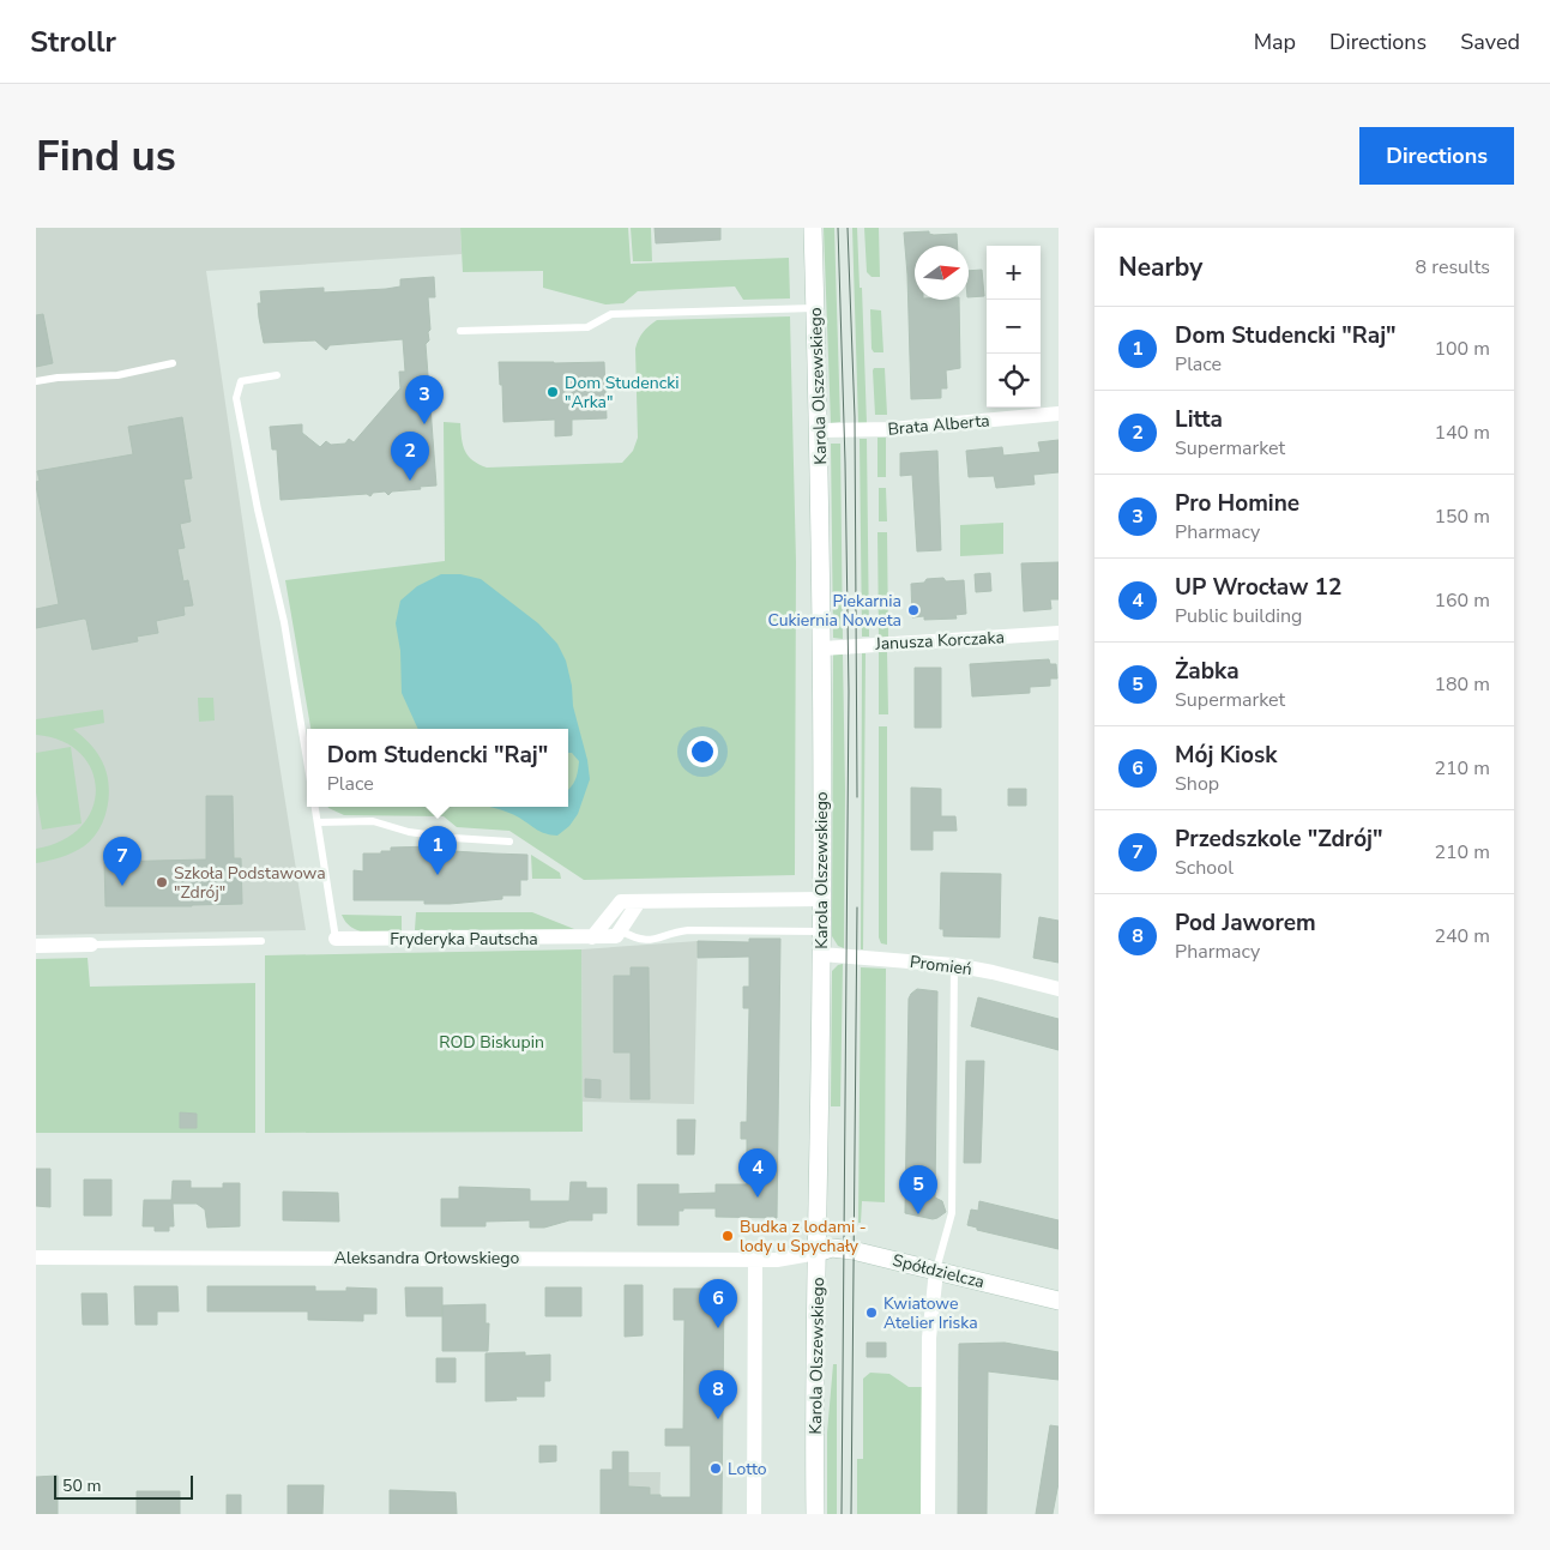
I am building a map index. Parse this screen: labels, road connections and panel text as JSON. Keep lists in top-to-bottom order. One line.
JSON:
{"streets":{"street":["Karola Olszewskiego","Brata Alberta","Janusza Korczaka","Fryderyka Pautscha","Promień","Aleksandra Orłowskiego","Spółdzielcza"]},"crossings":[["Karola Olszewskiego","Brata Alberta"],["Karola Olszewskiego","Janusza Korczaka"],["Karola Olszewskiego","Promień"],["Karola Olszewskiego","Aleksandra Orłowskiego"],["Karola Olszewskiego","Spółdzielcza"],["Aleksandra Orłowskiego","Spółdzielcza"]],"parks":["ROD Biskupin"],"places":["Dom Studencki \"Arka\"","Piekarnia Cukiernia Noweta","Szkoła Podstawowa \"Zdrój\"","Budka z lodami - lody u Spychały","Kwiatowe Atelier Iriska","Lotto"],"scale_bar":"50 m","north":"right","page":{"header":"Strollr","nav":["Map","Directions","Saved"],"buttons":"Directions","title":"Find us","heading":["Nearby","8 results"],"map_buttons":["+","−"],"list":[{"mark":"1","name":"Dom Studencki \"Raj\"","note":"Place","value":"100 m"},{"mark":"2","name":"Litta","note":"Supermarket","value":"140 m"},{"mark":"3","name":"Pro Homine","note":"Pharmacy","value":"150 m"},{"mark":"4","name":"UP Wrocław 12","note":"Public building","value":"160 m"},{"mark":"5","name":"Żabka","note":"Supermarket","value":"180 m"},{"mark":"6","name":"Mój Kiosk","note":"Shop","value":"210 m"},{"mark":"7","name":"Przedszkole \"Zdrój\"","note":"School","value":"210 m"},{"mark":"8","name":"Pod Jaworem","note":"Pharmacy","value":"240 m"}],"pins":["3","2","1","7","4","5","6","8"],"popup":["Dom Studencki \"Raj\"","Place"],"scale":"50 m"}}
